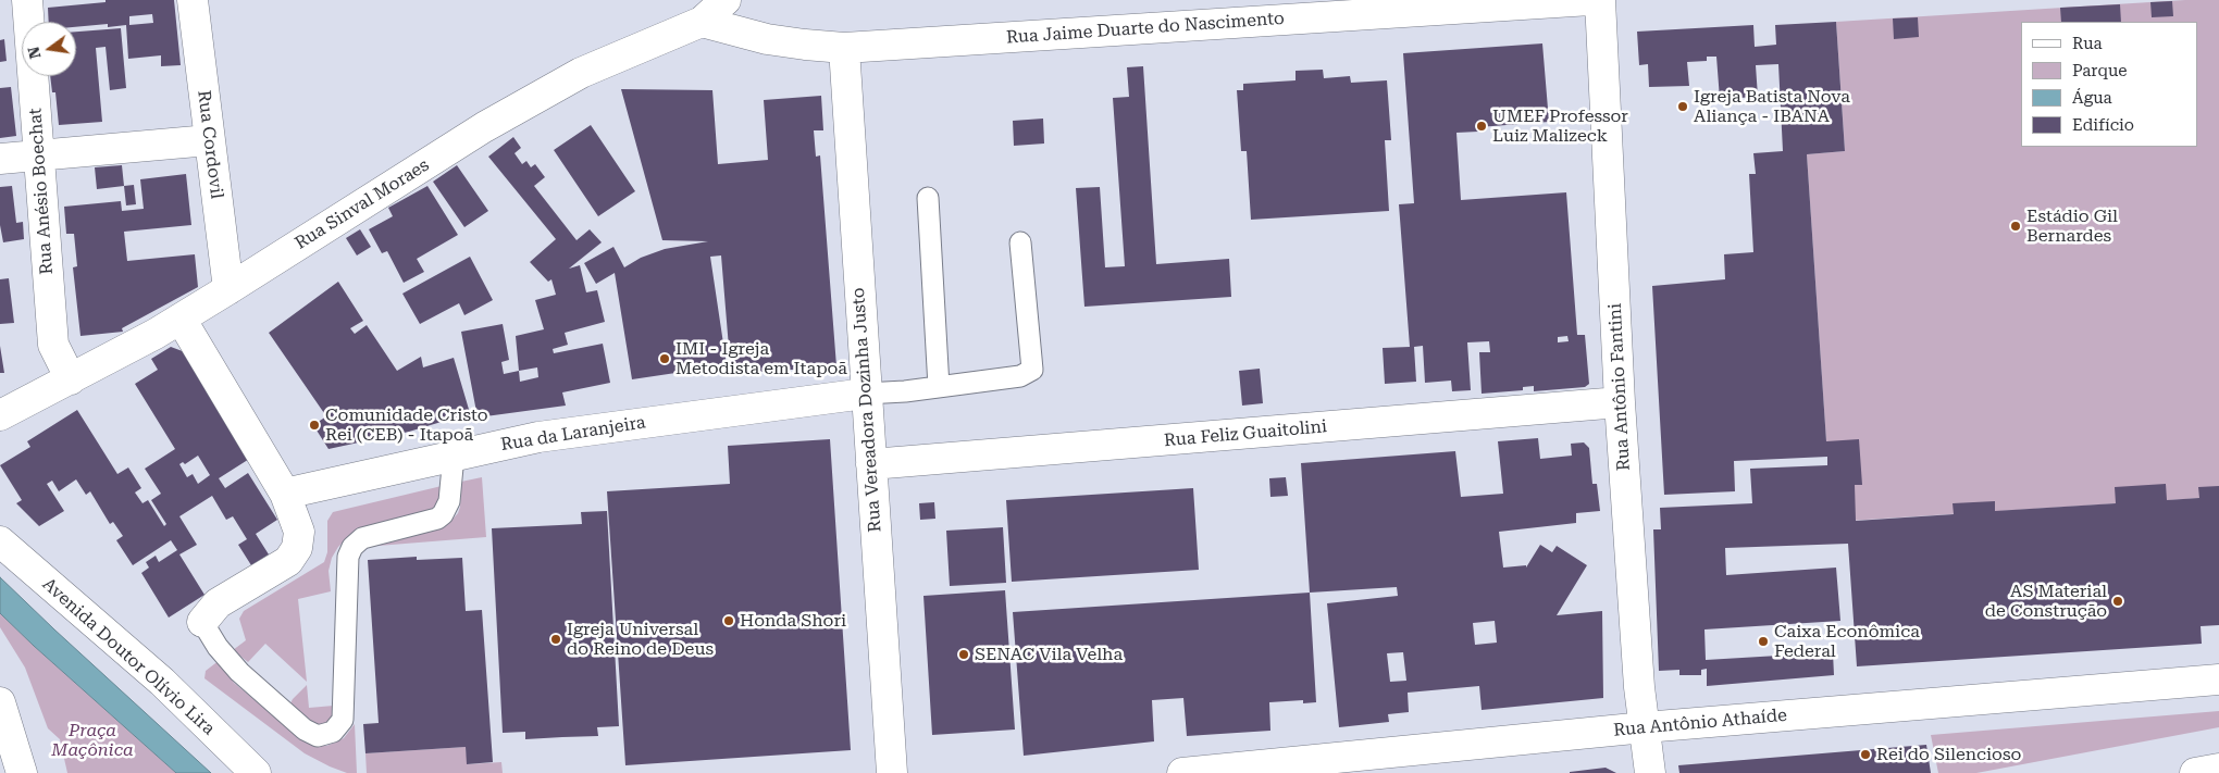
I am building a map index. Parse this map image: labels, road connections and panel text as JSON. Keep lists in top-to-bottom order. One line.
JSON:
{"streets":{"street":["Rua Jaime Duarte do Nascimento","Rua Cordovil","Rua Anésio Boechat","Rua Sinval Moraes","Rua Antônio Fantini","Rua Vereadora Dozinha Justo","Rua da Laranjeira","Rua Feliz Guaitolini","Avenida Doutor Olívio Lira","Rua Antônio Athaíde"]},"crossings":[["Rua Jaime Duarte do Nascimento","Rua Sinval Moraes"],["Rua Jaime Duarte do Nascimento","Rua Vereadora Dozinha Justo"],["Rua Cordovil","Rua Sinval Moraes"],["Rua Anésio Boechat","Rua Sinval Moraes"],["Rua Antônio Fantini","Rua Feliz Guaitolini"],["Rua Antônio Fantini","Rua Antônio Athaíde"],["Rua Vereadora Dozinha Justo","Rua da Laranjeira"],["Rua Vereadora Dozinha Justo","Rua Feliz Guaitolini"]],"parks":["Praça Maçônica"],"places":["Igreja Batista Nova Aliança - IBANA","UMEF Professor Luiz Malizeck","Estádio Gil Bernardes","IMI - Igreja Metodista em Itapoã","Comunidade Cristo Rei (CEB) - Itapoã","AS Material de Construção","Honda Shori","Igreja Universal do Reino de Deus","Caixa Econômica Federal","SENAC Vila Velha","Rei do Silencioso"],"legend":["Rua","Parque","Água","Edifício"],"north":"left"}
